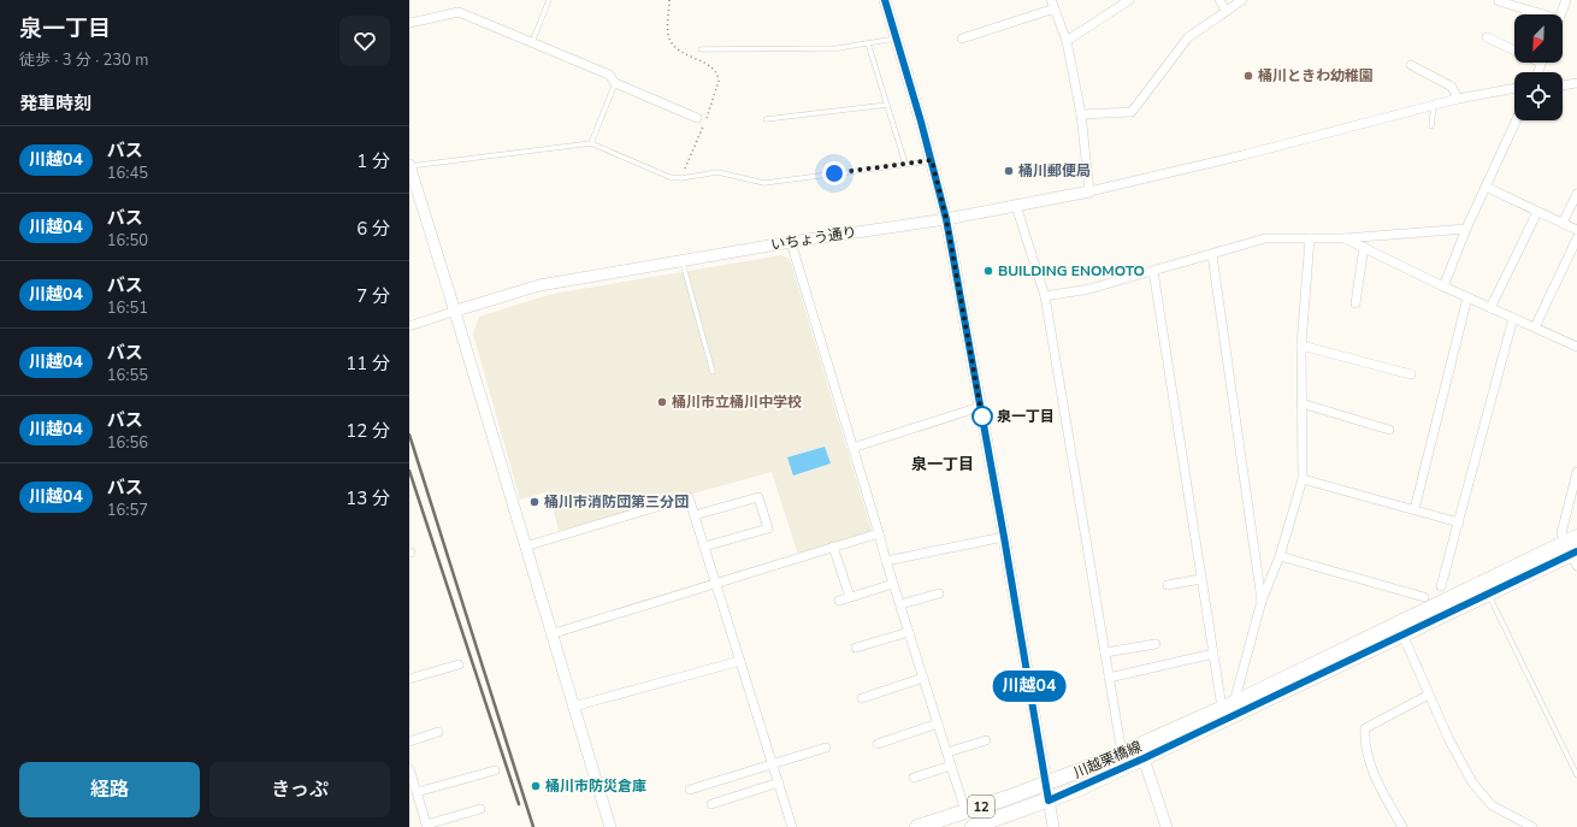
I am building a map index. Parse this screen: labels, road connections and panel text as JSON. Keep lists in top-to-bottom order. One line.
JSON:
{"streets":{"main road":["川越栗橋線","12"],"street":["いちょう通り"]},"districts":["泉一丁目"],"places":["桶川ときわ幼稚園","桶川郵便局","BUILDING ENOMOTO","桶川市立桶川中学校","泉一丁目","桶川市消防団第三分団","桶川市防災倉庫"],"lines":["bus line 川越04"],"north":"bottom left","page":{"heading":[["泉一丁目","徒歩 · 3 分 · 230 m"],"発車時刻"],"on_map":"川越04","list":[{"mark":"川越04","name":"バス","note":"16:45","value":"1 分"},{"mark":"川越04","name":"バス","note":"16:50","value":"6 分"},{"mark":"川越04","name":"バス","note":"16:51","value":"7 分"},{"mark":"川越04","name":"バス","note":"16:55","value":"11 分"},{"mark":"川越04","name":"バス","note":"16:56","value":"12 分"},{"mark":"川越04","name":"バス","note":"16:57","value":"13 分"}],"buttons":["経路","きっぷ"]}}
